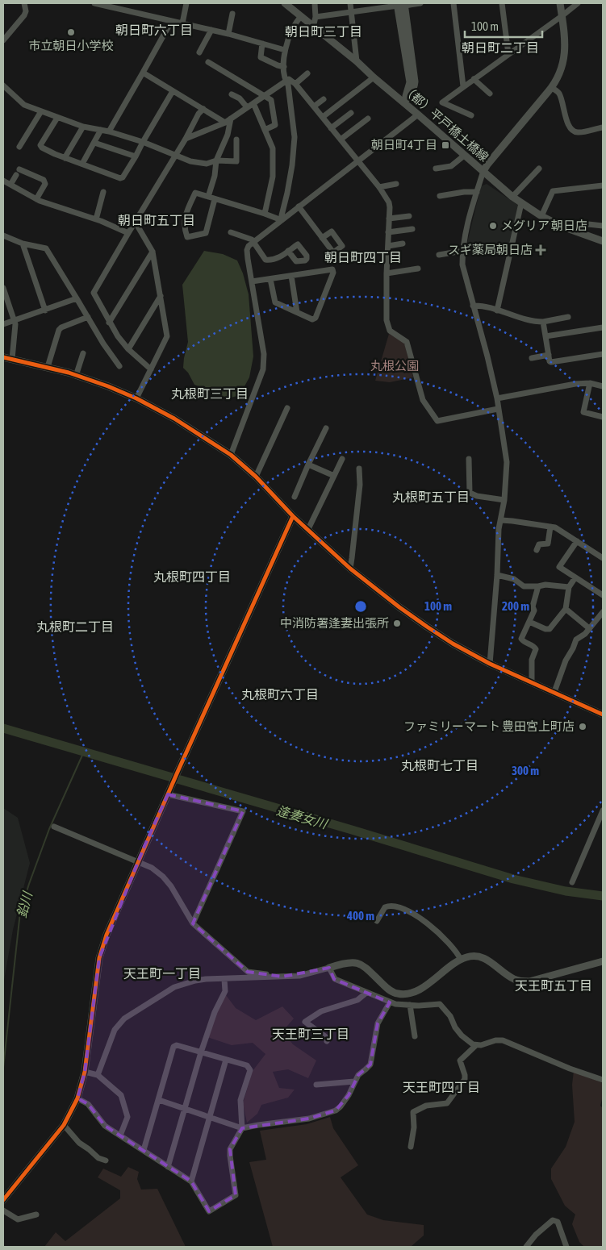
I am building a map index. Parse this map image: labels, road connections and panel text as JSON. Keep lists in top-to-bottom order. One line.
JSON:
{"streets":{"street":["（都）平戸橋土橋線"]},"districts":["朝日町六丁目","朝日町三丁目","朝日町二丁目","朝日町五丁目","朝日町四丁目","丸根町三丁目","丸根町五丁目","丸根町四丁目","丸根町二丁目","丸根町六丁目","丸根町七丁目","天王町一丁目","天王町五丁目","天王町三丁目","天王町四丁目"],"water":["逢妻女川","鉛川"],"parks":["丸根公園"],"places":{"other":["市立朝日小学校","メグリア 朝日店","中消防署逢妻出張所","ファミリーマート 豊田宮上町店"],"transit":["朝日町4丁目"],"health":["スギ薬局朝日店"]},"scale_bar":"100 m","rings":["100 m","200 m","300 m","400 m"]}
